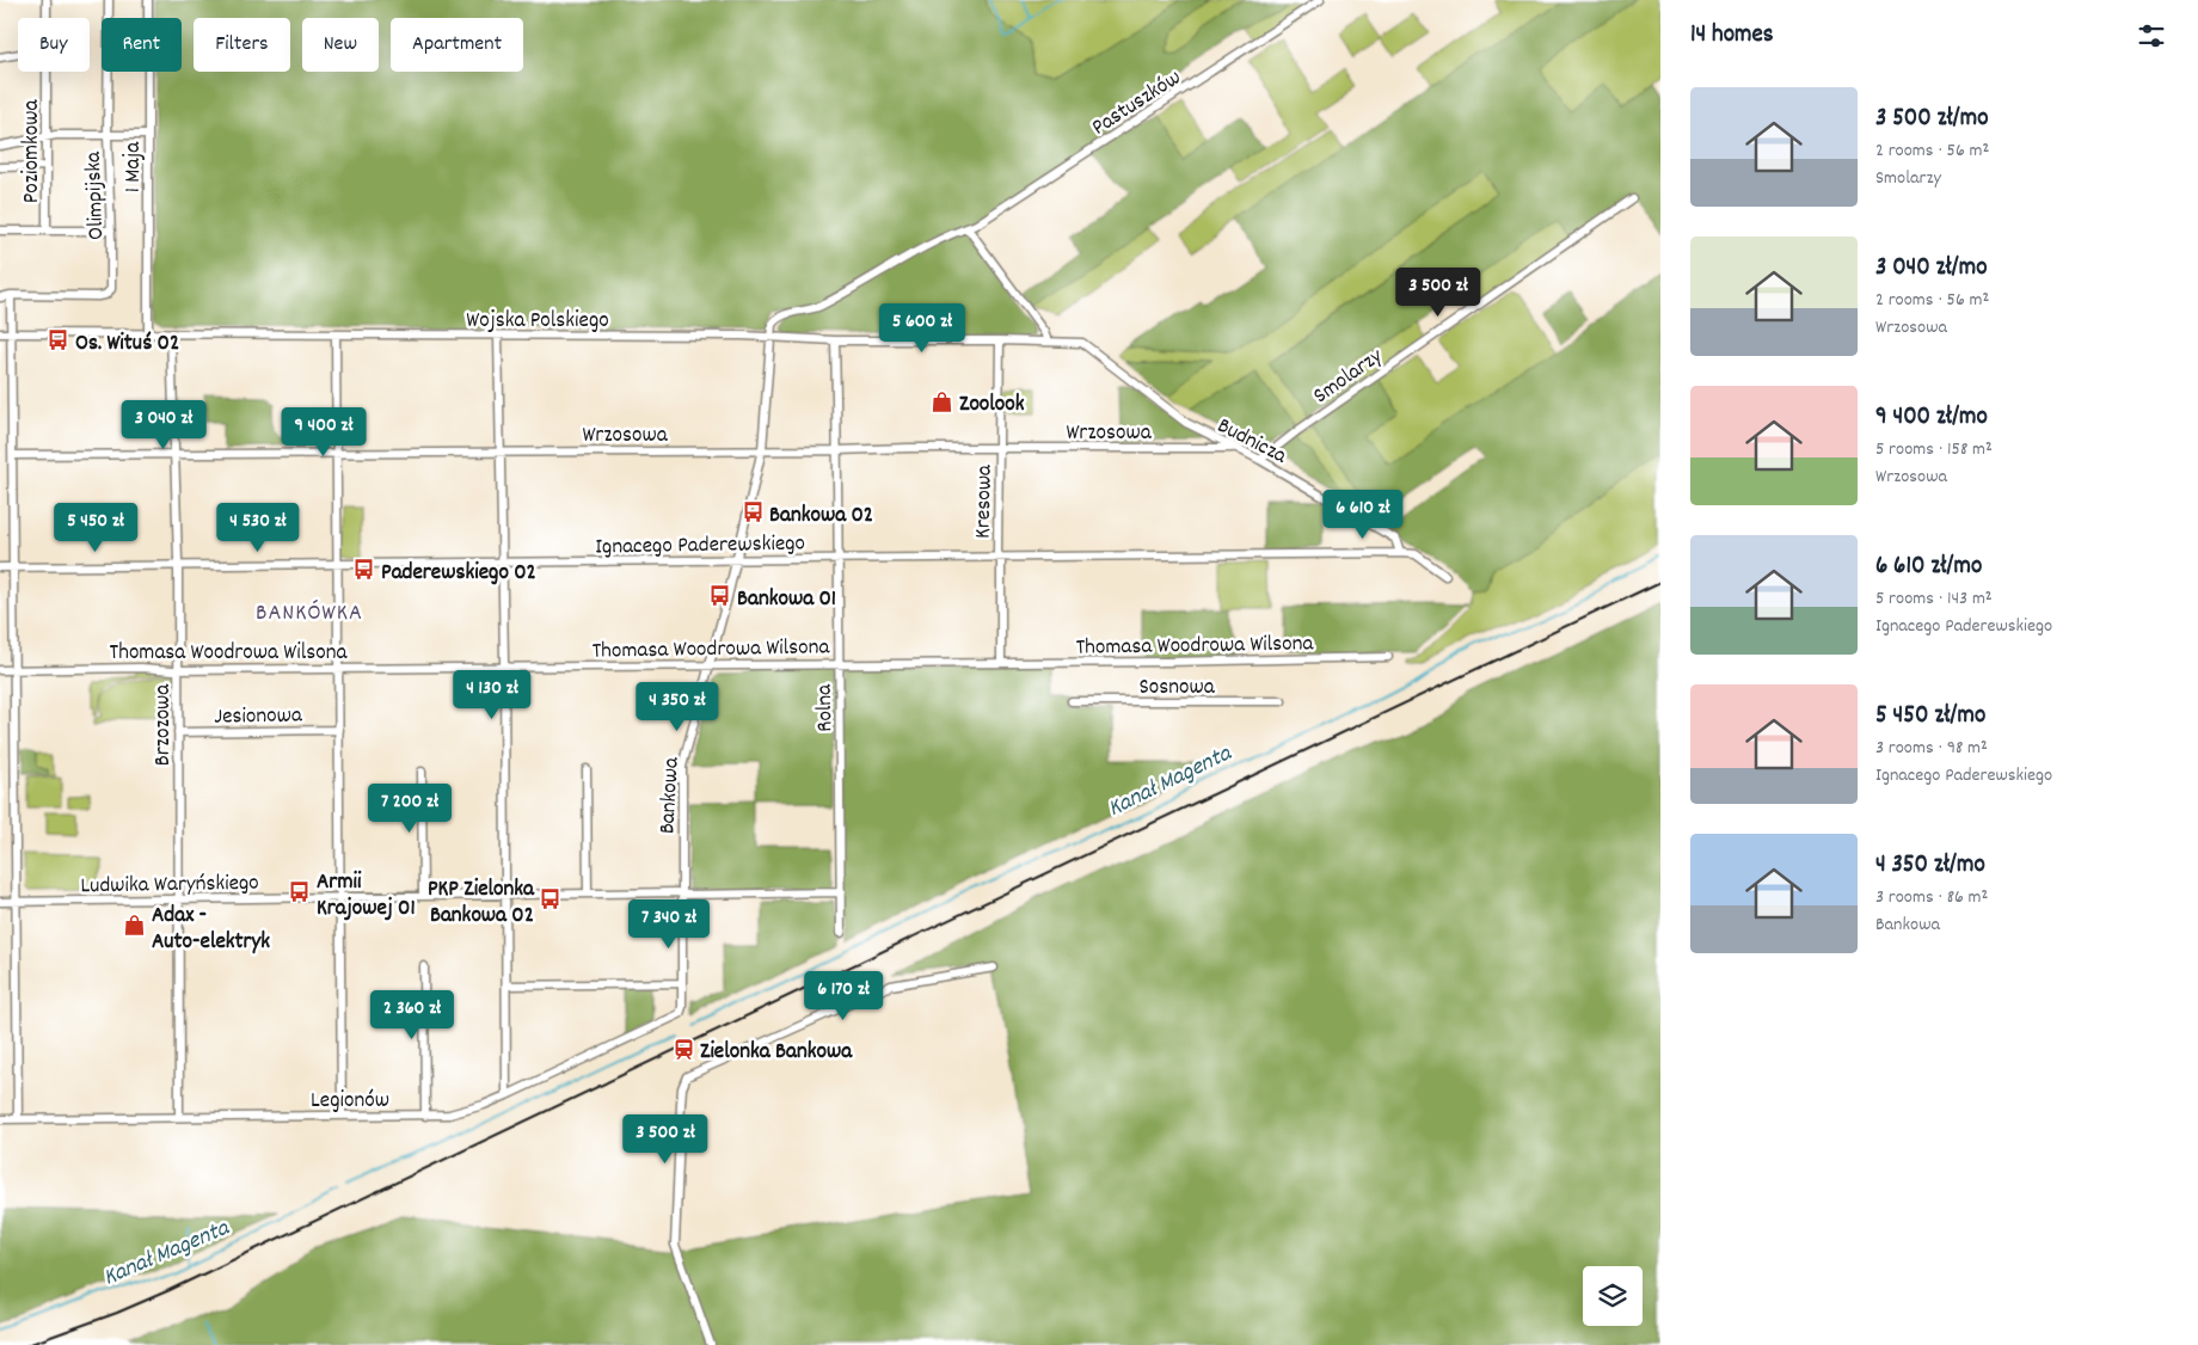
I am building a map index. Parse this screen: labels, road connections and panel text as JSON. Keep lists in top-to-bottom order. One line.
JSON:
{"streets":{"street":["Pastuszków","Poziomkowa","1 Maja","Olimpijska","Wojska Polskiego","Smolarzy","Wrzosowa","Budnicza","Kresowa","Ignacego Paderewskiego","Thomasa Woodrowa Wilsona","Sosnowa","Rolna","Jesionowa","Brzozowa","Bankowa","Ludwika Waryńskiego","Legionów"]},"crossings":[["Pastuszków","Wojska Polskiego"],["Pastuszków","Bankowa"],["1 Maja","Wojska Polskiego"],["Wojska Polskiego","Budnicza"],["Wojska Polskiego","Kresowa"],["Wojska Polskiego","Rolna"],["Wojska Polskiego","Brzozowa"],["Wojska Polskiego","Bankowa"],["Smolarzy","Budnicza"],["Wrzosowa","Budnicza"],["Wrzosowa","Kresowa"],["Wrzosowa","Rolna"],["Wrzosowa","Brzozowa"],["Wrzosowa","Bankowa"],["Budnicza","Ignacego Paderewskiego"],["Kresowa","Ignacego Paderewskiego"],["Kresowa","Thomasa Woodrowa Wilsona"],["Ignacego Paderewskiego","Rolna"],["Ignacego Paderewskiego","Brzozowa"],["Ignacego Paderewskiego","Bankowa"],["Thomasa Woodrowa Wilsona","Rolna"],["Thomasa Woodrowa Wilsona","Brzozowa"],["Thomasa Woodrowa Wilsona","Bankowa"],["Rolna","Ludwika Waryńskiego"],["Jesionowa","Brzozowa"],["Brzozowa","Ludwika Waryńskiego"],["Brzozowa","Legionów"],["Bankowa","Ludwika Waryńskiego"],["Bankowa","Legionów"]],"districts":["BANKÓWKA"],"water":["Kanał Magenta"],"places":{"bus stop":["Os. Wituś 02","Bankowa 02","Paderewskiego 02","Bankowa 01","Armii Krajowej 01","PKP Zielonka Bankowa 02"],"shop":["Zoolook","Adax - Auto-elektryk"],"station":["Zielonka Bankowa"]},"page":{"heading":"14 homes","chip":["Buy","Rent","Filters","New","Apartment"],"list":[{"name":"3 500 zł/mo","note":"2 rooms · 56 m² · Smolarzy"},{"name":"3 040 zł/mo","note":"2 rooms · 56 m² · Wrzosowa"},{"name":"9 400 zł/mo","note":"5 rooms · 158 m² · Wrzosowa"},{"name":"6 610 zł/mo","note":"5 rooms · 143 m² · Ignacego Paderewskiego"},{"name":"5 450 zł/mo","note":"3 rooms · 98 m² · Ignacego Paderewskiego"},{"name":"4 350 zł/mo","note":"3 rooms · 86 m² · Bankowa"}],"price":["3 500 zł","5 600 zł","3 040 zł","9 400 zł","6 610 zł","5 450 zł","4 530 zł","4 130 zł","4 350 zł","7 200 zł","7 340 zł","6 170 zł","2 360 zł","3 500 zł"]}}
